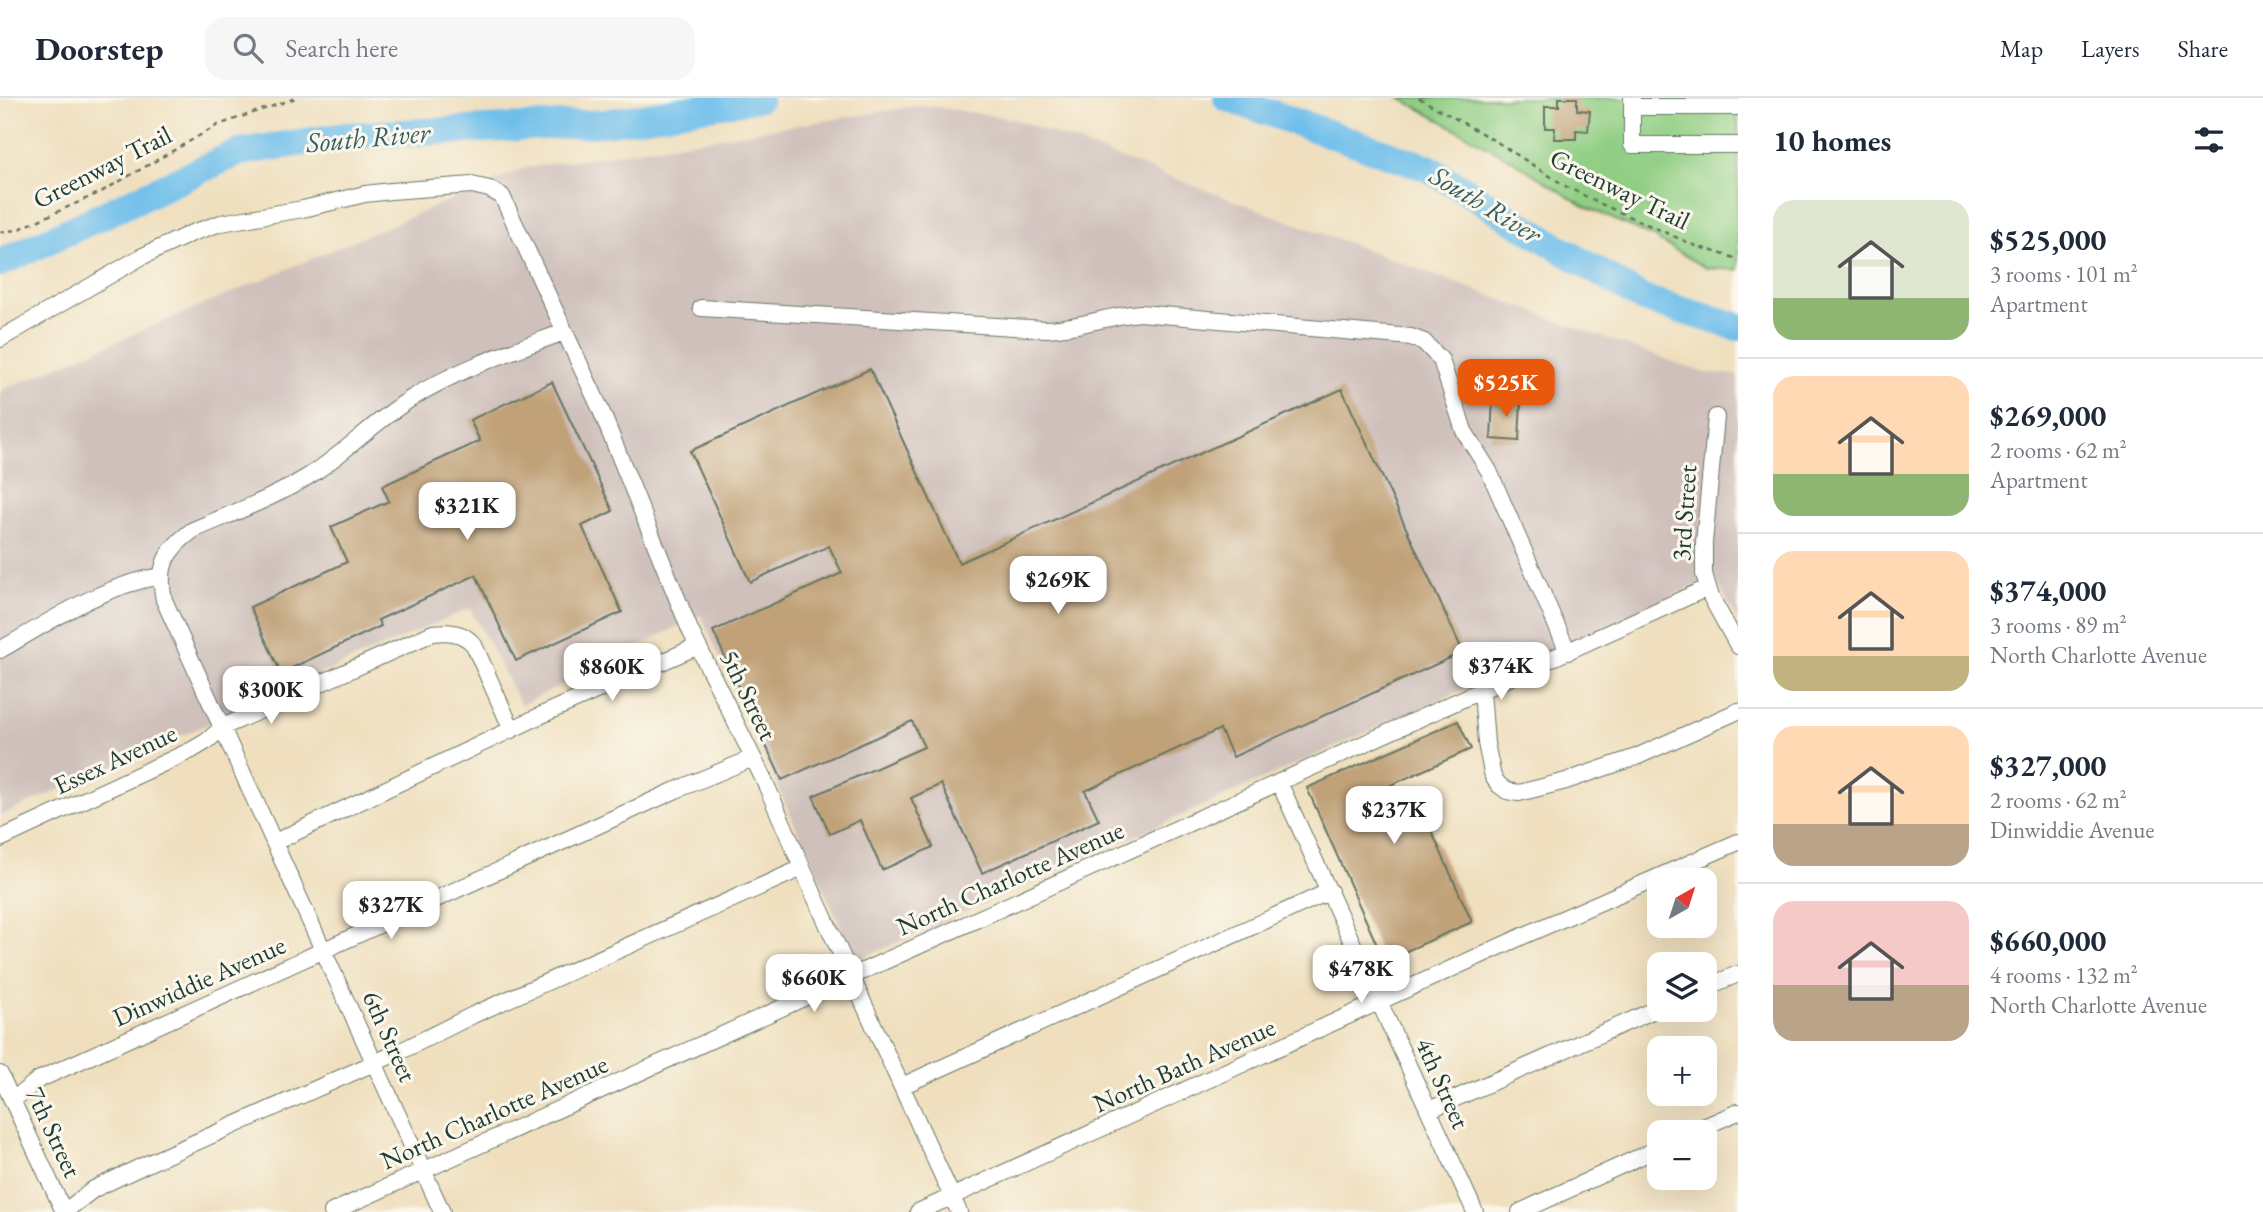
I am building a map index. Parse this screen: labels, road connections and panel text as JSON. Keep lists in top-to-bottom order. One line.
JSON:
{"streets":{"street":["3rd Street","5th Street","Essex Avenue","North Charlotte Avenue","Dinwiddie Avenue","6th Street","North Bath Avenue","4th Street","7th Street"],"path":["Greenway Trail"]},"crossings":[["3rd Street","North Charlotte Avenue"],["5th Street","North Charlotte Avenue"],["5th Street","Dinwiddie Avenue"],["5th Street","North Bath Avenue"],["Essex Avenue","6th Street"],["North Charlotte Avenue","6th Street"],["North Charlotte Avenue","4th Street"],["Dinwiddie Avenue","6th Street"],["Dinwiddie Avenue","7th Street"],["North Bath Avenue","4th Street"]],"water":["South River"],"north":"top right","page":{"header":"Doorstep","search":"Search here","nav":["Map","Layers","Share"],"heading":"10 homes","list":[{"name":"$525,000","note":"3 rooms · 101 m² · Apartment"},{"name":"$269,000","note":"2 rooms · 62 m² · Apartment"},{"name":"$374,000","note":"3 rooms · 89 m² · North Charlotte Avenue"},{"name":"$327,000","note":"2 rooms · 62 m² · Dinwiddie Avenue"},{"name":"$660,000","note":"4 rooms · 132 m² · North Charlotte Avenue"}],"price":["$525K","$321K","$269K","$374K","$860K","$300K","$237K","$327K","$478K","$660K"],"map_buttons":["+","−"]}}
